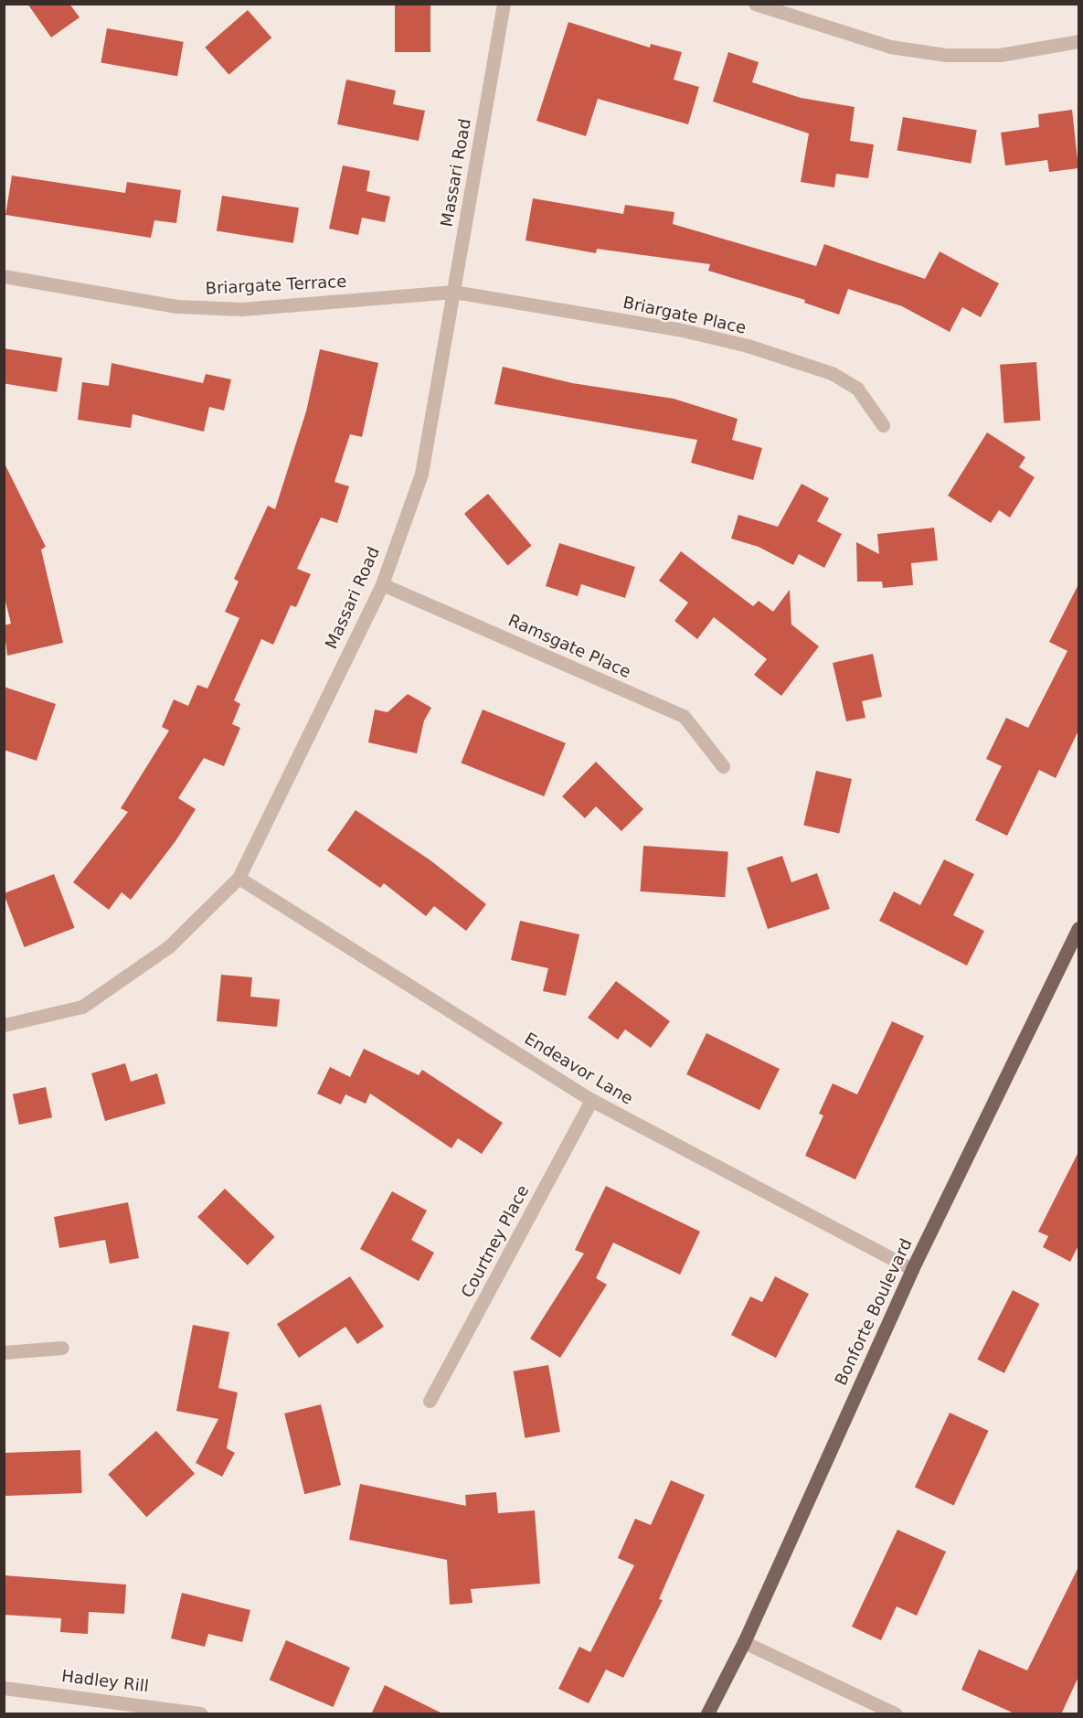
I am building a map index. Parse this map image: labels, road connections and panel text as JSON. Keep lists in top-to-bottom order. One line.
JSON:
{"streets":{"main road":["Bonforte Boulevard"],"street":["Massari Road","Briargate Terrace","Briargate Place","Ramsgate Place","Endeavor Lane","Courtney Place","Hadley Rill"]},"crossings":[["Massari Road","Briargate Terrace"],["Massari Road","Briargate Place"],["Massari Road","Ramsgate Place"],["Massari Road","Endeavor Lane"],["Briargate Terrace","Briargate Place"],["Endeavor Lane","Courtney Place"],["Endeavor Lane","Bonforte Boulevard"]]}
